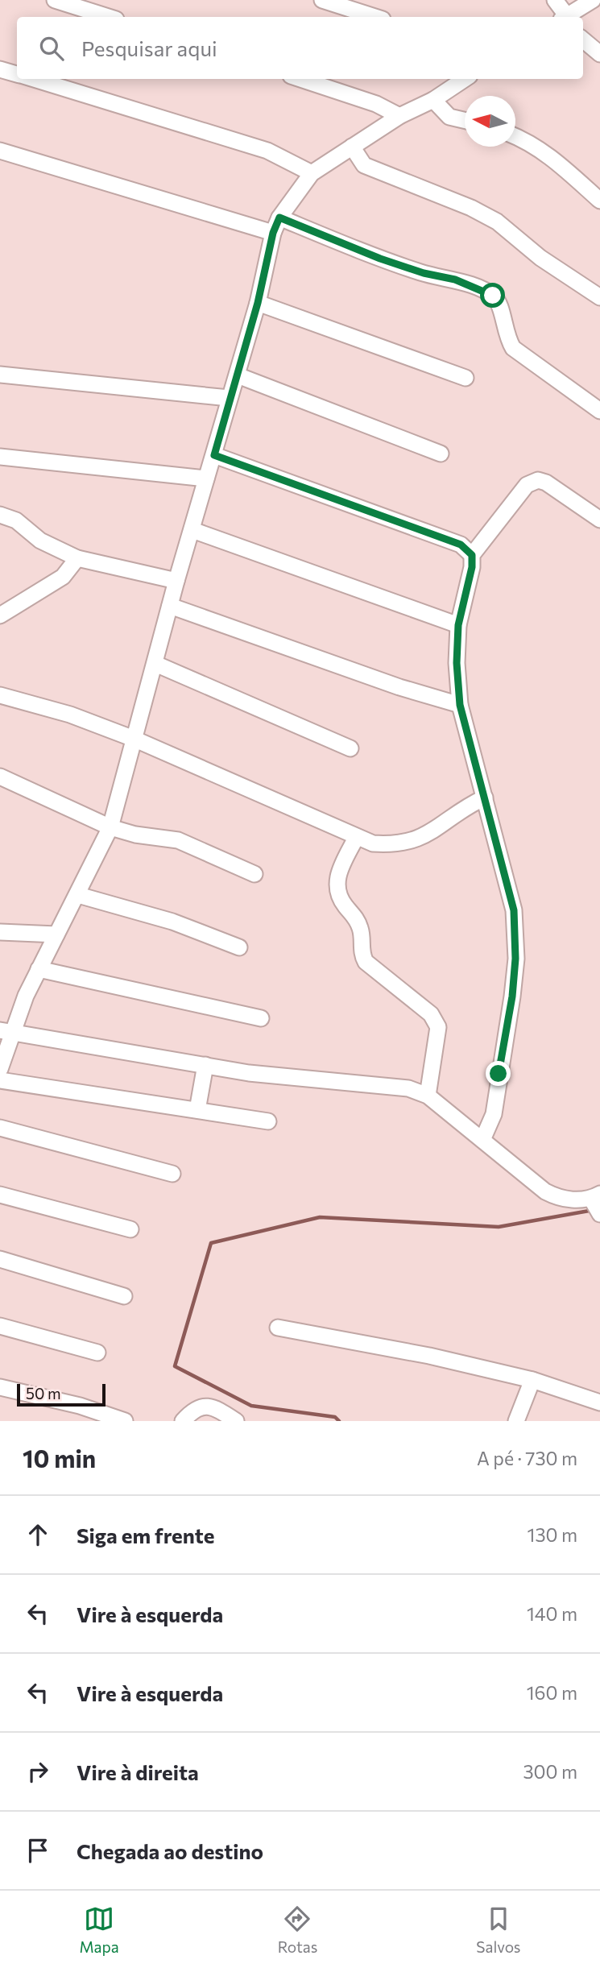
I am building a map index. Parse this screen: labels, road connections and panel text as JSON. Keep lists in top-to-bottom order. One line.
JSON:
{"scale_bar":"50 m","north":"left","page":{"search":"Pesquisar aqui","scale":"50 m","heading":["10 min","A pé · 730 m"],"list":[["Siga em frente","130 m"],["Vire à esquerda","140 m"],["Vire à esquerda","160 m"],["Vire à direita","300 m"],"Chegada ao destino"],"nav":["Mapa","Rotas","Salvos"]}}
